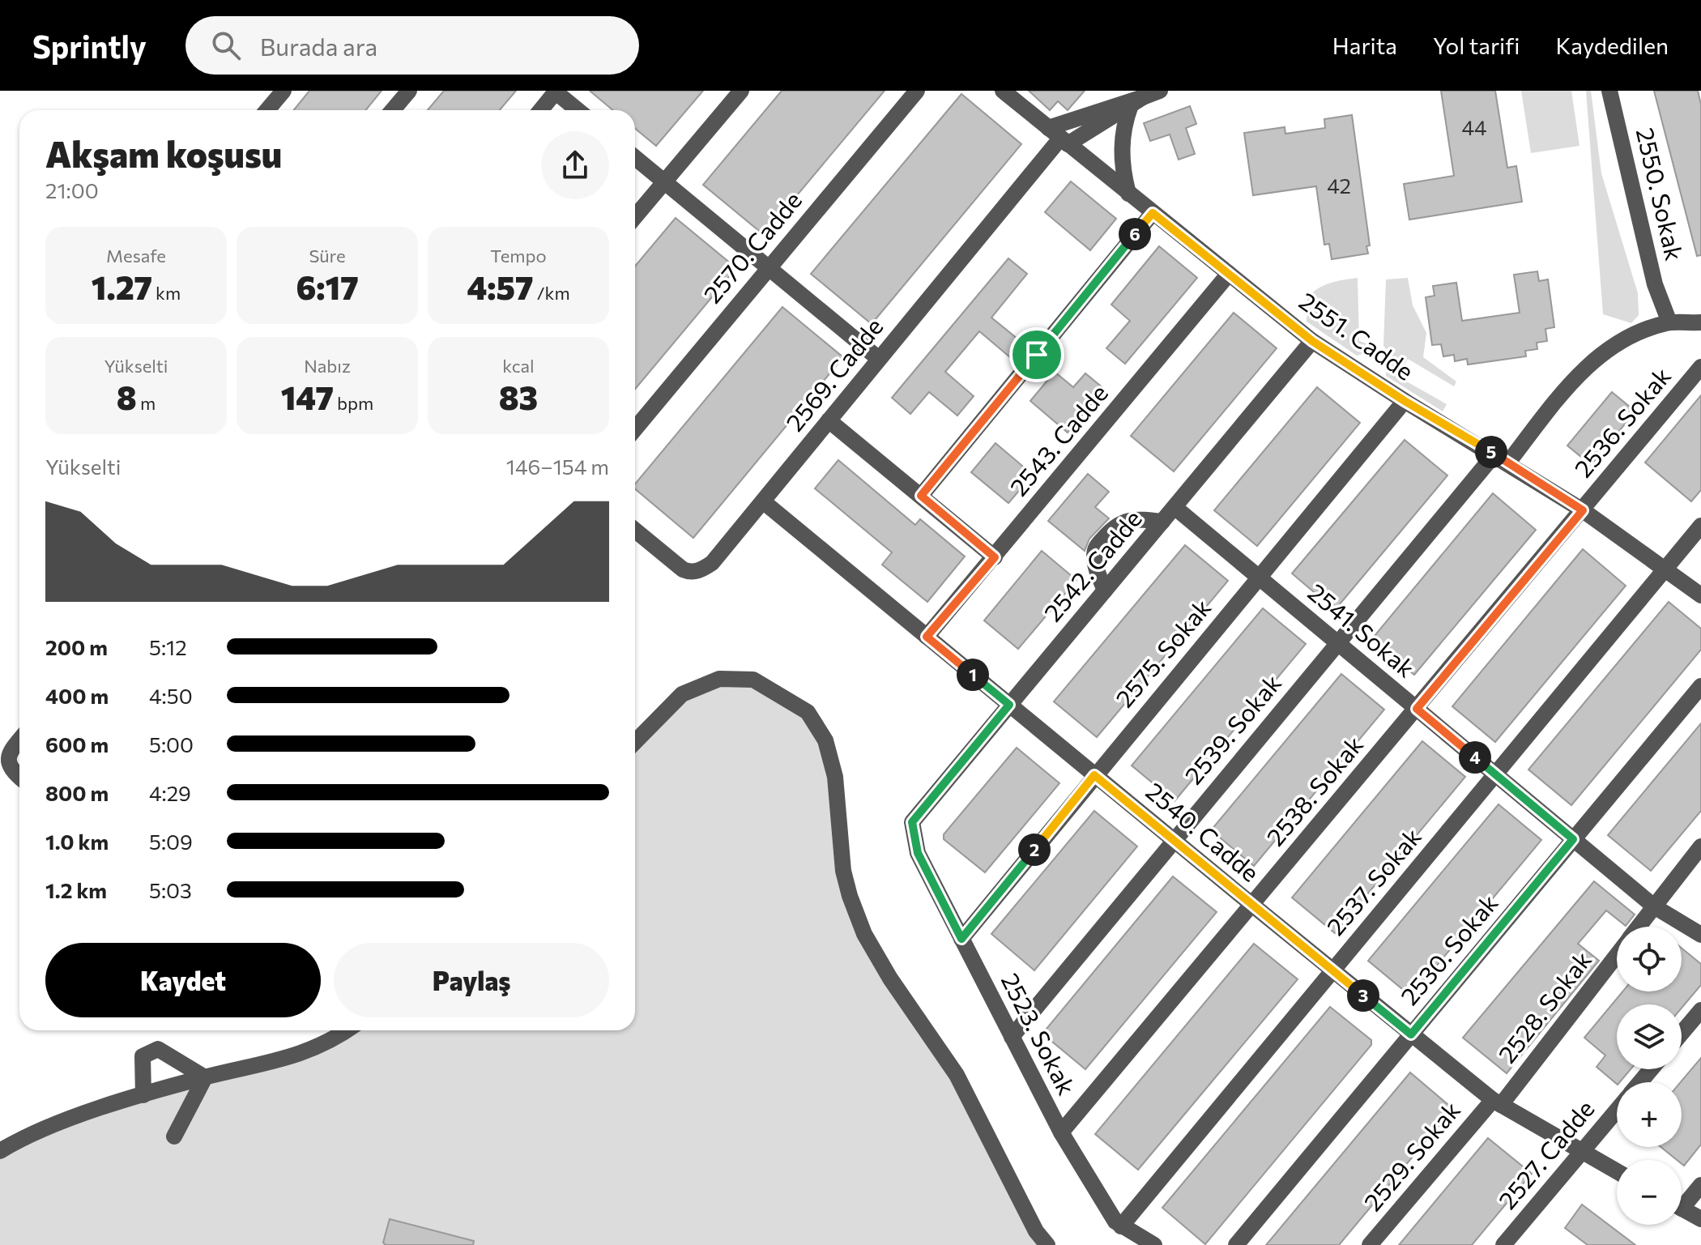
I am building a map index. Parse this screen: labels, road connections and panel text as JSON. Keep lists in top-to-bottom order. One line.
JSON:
{"streets":{"street":["2550. Sokak","2570. Cadde","2551. Cadde","2569. Cadde","2536. Sokak","2543. Cadde","2542. Cadde","2541. Sokak","2575. Sokak","2539. Sokak","2538. Sokak","2540. Cadde","2537. Sokak","2530. Sokak","2528. Sokak","2523. Sokak","2527. Cadde","2529. Sokak"]},"crossings":[["2551. Cadde","2569. Cadde"],["2551. Cadde","2536. Sokak"],["2551. Cadde","2543. Cadde"],["2551. Cadde","2542. Cadde"],["2551. Cadde","2575. Sokak"],["2551. Cadde","2539. Sokak"],["2551. Cadde","2538. Sokak"],["2551. Cadde","2537. Sokak"],["2569. Cadde","2540. Cadde"],["2536. Sokak","2538. Sokak"],["2543. Cadde","2540. Cadde"],["2542. Cadde","2541. Sokak"],["2542. Cadde","2540. Cadde"],["2542. Cadde","2523. Sokak"],["2541. Sokak","2575. Sokak"],["2541. Sokak","2539. Sokak"],["2541. Sokak","2538. Sokak"],["2541. Sokak","2537. Sokak"],["2541. Sokak","2530. Sokak"],["2541. Sokak","2528. Sokak"],["2575. Sokak","2540. Cadde"],["2575. Sokak","2523. Sokak"],["2539. Sokak","2540. Cadde"],["2539. Sokak","2523. Sokak"],["2538. Sokak","2540. Cadde"],["2538. Sokak","2523. Sokak"],["2540. Cadde","2537. Sokak"],["2540. Cadde","2530. Sokak"],["2540. Cadde","2528. Sokak"],["2540. Cadde","2527. Cadde"],["2540. Cadde","2529. Sokak"],["2537. Sokak","2523. Sokak"],["2528. Sokak","2529. Sokak"]],"house_numbers":["44","42"],"page":{"header":"Sprintly","search":"Burada ara","nav":["Harita","Yol tarifi","Kaydedilen"],"heading":["Akşam koşusu","21:00"],"pins":["6","5","1","4","2","3"],"stats":[["Mesafe","1.27 km"],["Süre","6:17"],["Tempo","4:57 /km"],["Yükselti","8 m"],["Nabız","147 bpm"],["kcal","83"]],"chart":["Yükselti","146–154 m"],"list":[{"name":"200 m","note":"5:12"},{"name":"400 m","note":"4:50"},{"name":"600 m","note":"5:00"},{"name":"800 m","note":"4:29"},{"name":"1.0 km","note":"5:09"},{"name":"1.2 km","note":"5:03"}],"map_buttons":["+","−"],"buttons":["Kaydet","Paylaş"]}}
